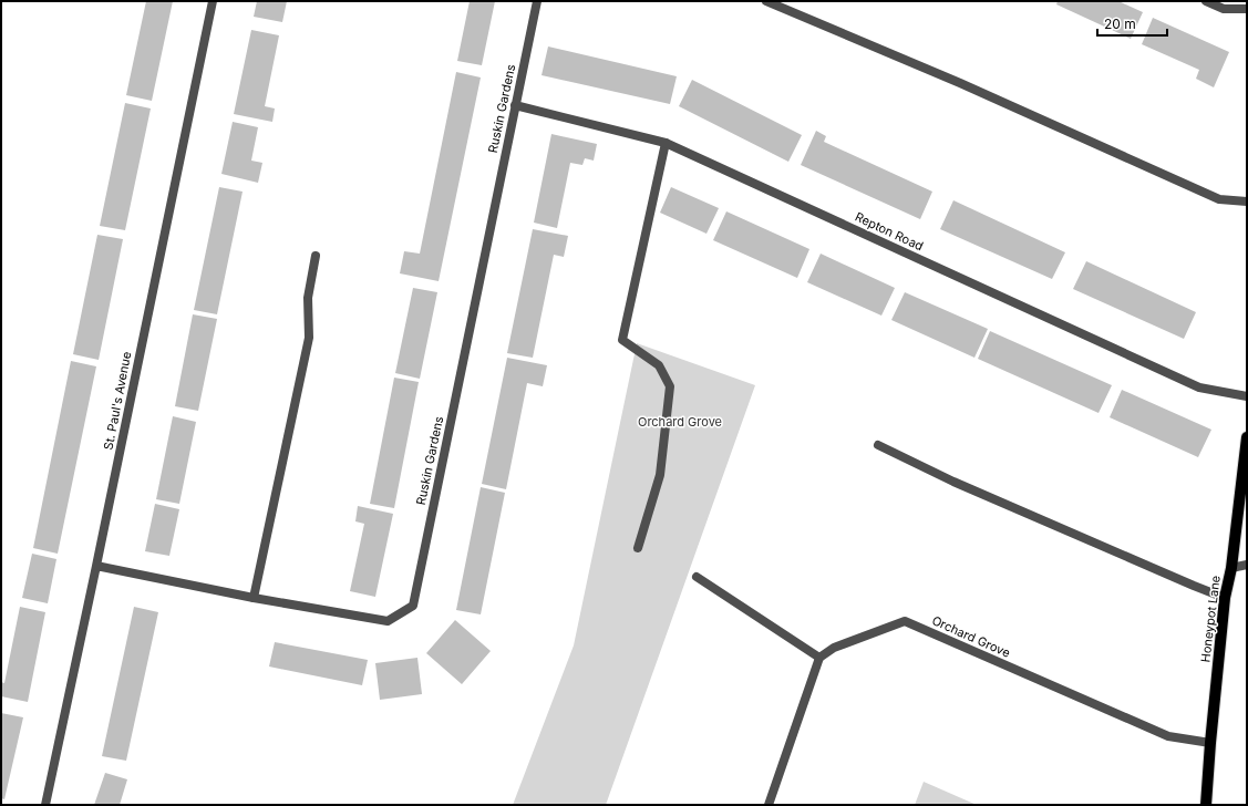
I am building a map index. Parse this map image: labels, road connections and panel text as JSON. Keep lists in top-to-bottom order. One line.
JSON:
{"streets":{"main road":["Honeypot Lane"],"street":["Ruskin Gardens","Repton Road","St. Paul's Avenue","Orchard Grove"]},"crossings":[["Ruskin Gardens","Repton Road"],["Ruskin Gardens","St. Paul's Avenue"],["Honeypot Lane","Orchard Grove"]],"parks":["Orchard Grove"],"scale_bar":"20 m"}
